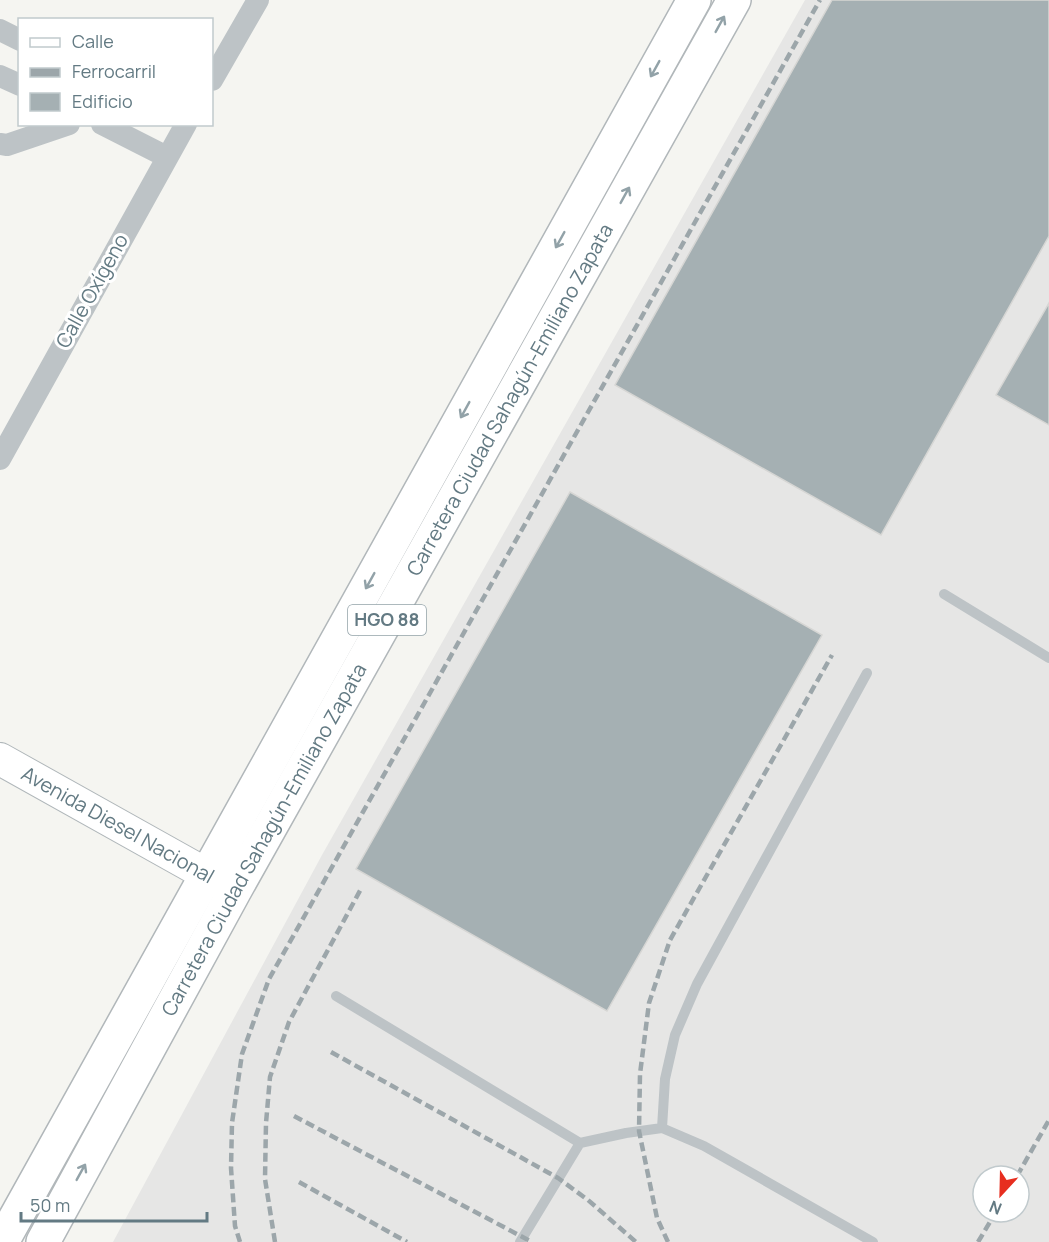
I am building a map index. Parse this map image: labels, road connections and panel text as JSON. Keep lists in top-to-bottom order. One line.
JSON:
{"streets":{"main road":["Carretera Ciudad Sahagún-Emiliano Zapata","HGO 88"],"street":["Calle Oxígeno","Avenida Diesel Nacional"]},"crossings":[["Carretera Ciudad Sahagún-Emiliano Zapata","Avenida Diesel Nacional"]],"legend":["Calle","Ferrocarril","Edificio"],"scale_bar":"50 m","north":"bottom"}
